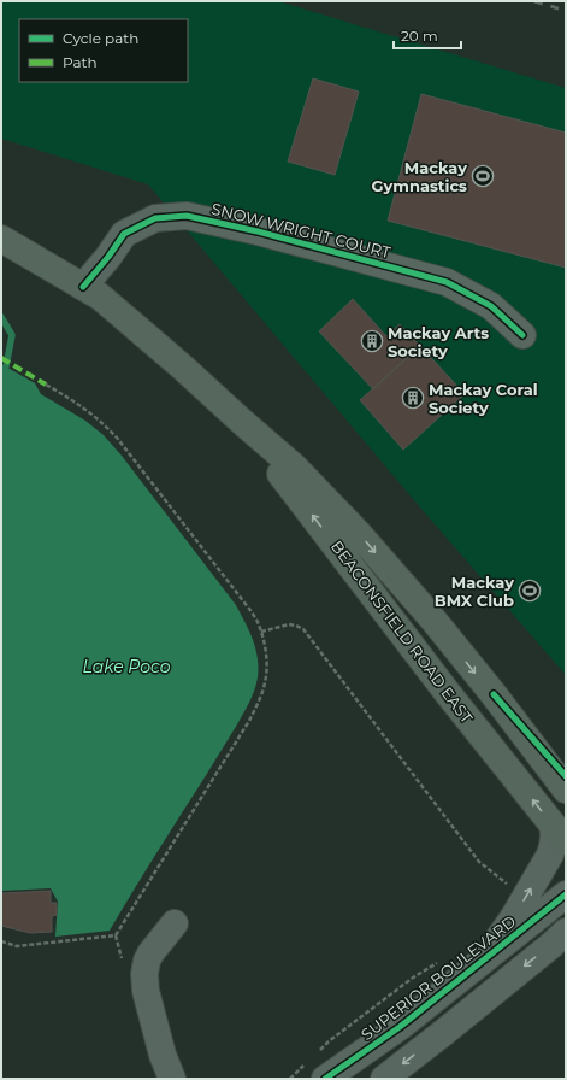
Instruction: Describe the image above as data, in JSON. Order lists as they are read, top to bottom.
{
  "streets": {
    "main road": ["BEACONSFIELD ROAD EAST"],
    "street": ["SNOW WRIGHT COURT", "SUPERIOR BOULEVARD"]
  },
  "crossings": [
    ["SNOW WRIGHT COURT", "BEACONSFIELD ROAD EAST"]
  ],
  "water": ["Lake Poco"],
  "places": {
    "sports": ["Mackay Gymnastics", "Mackay BMX Club"],
    "building": ["Mackay Arts Society", "Mackay Coral Society"]
  },
  "legend": ["Cycle path", "Path"],
  "scale_bar": "20 m"
}
